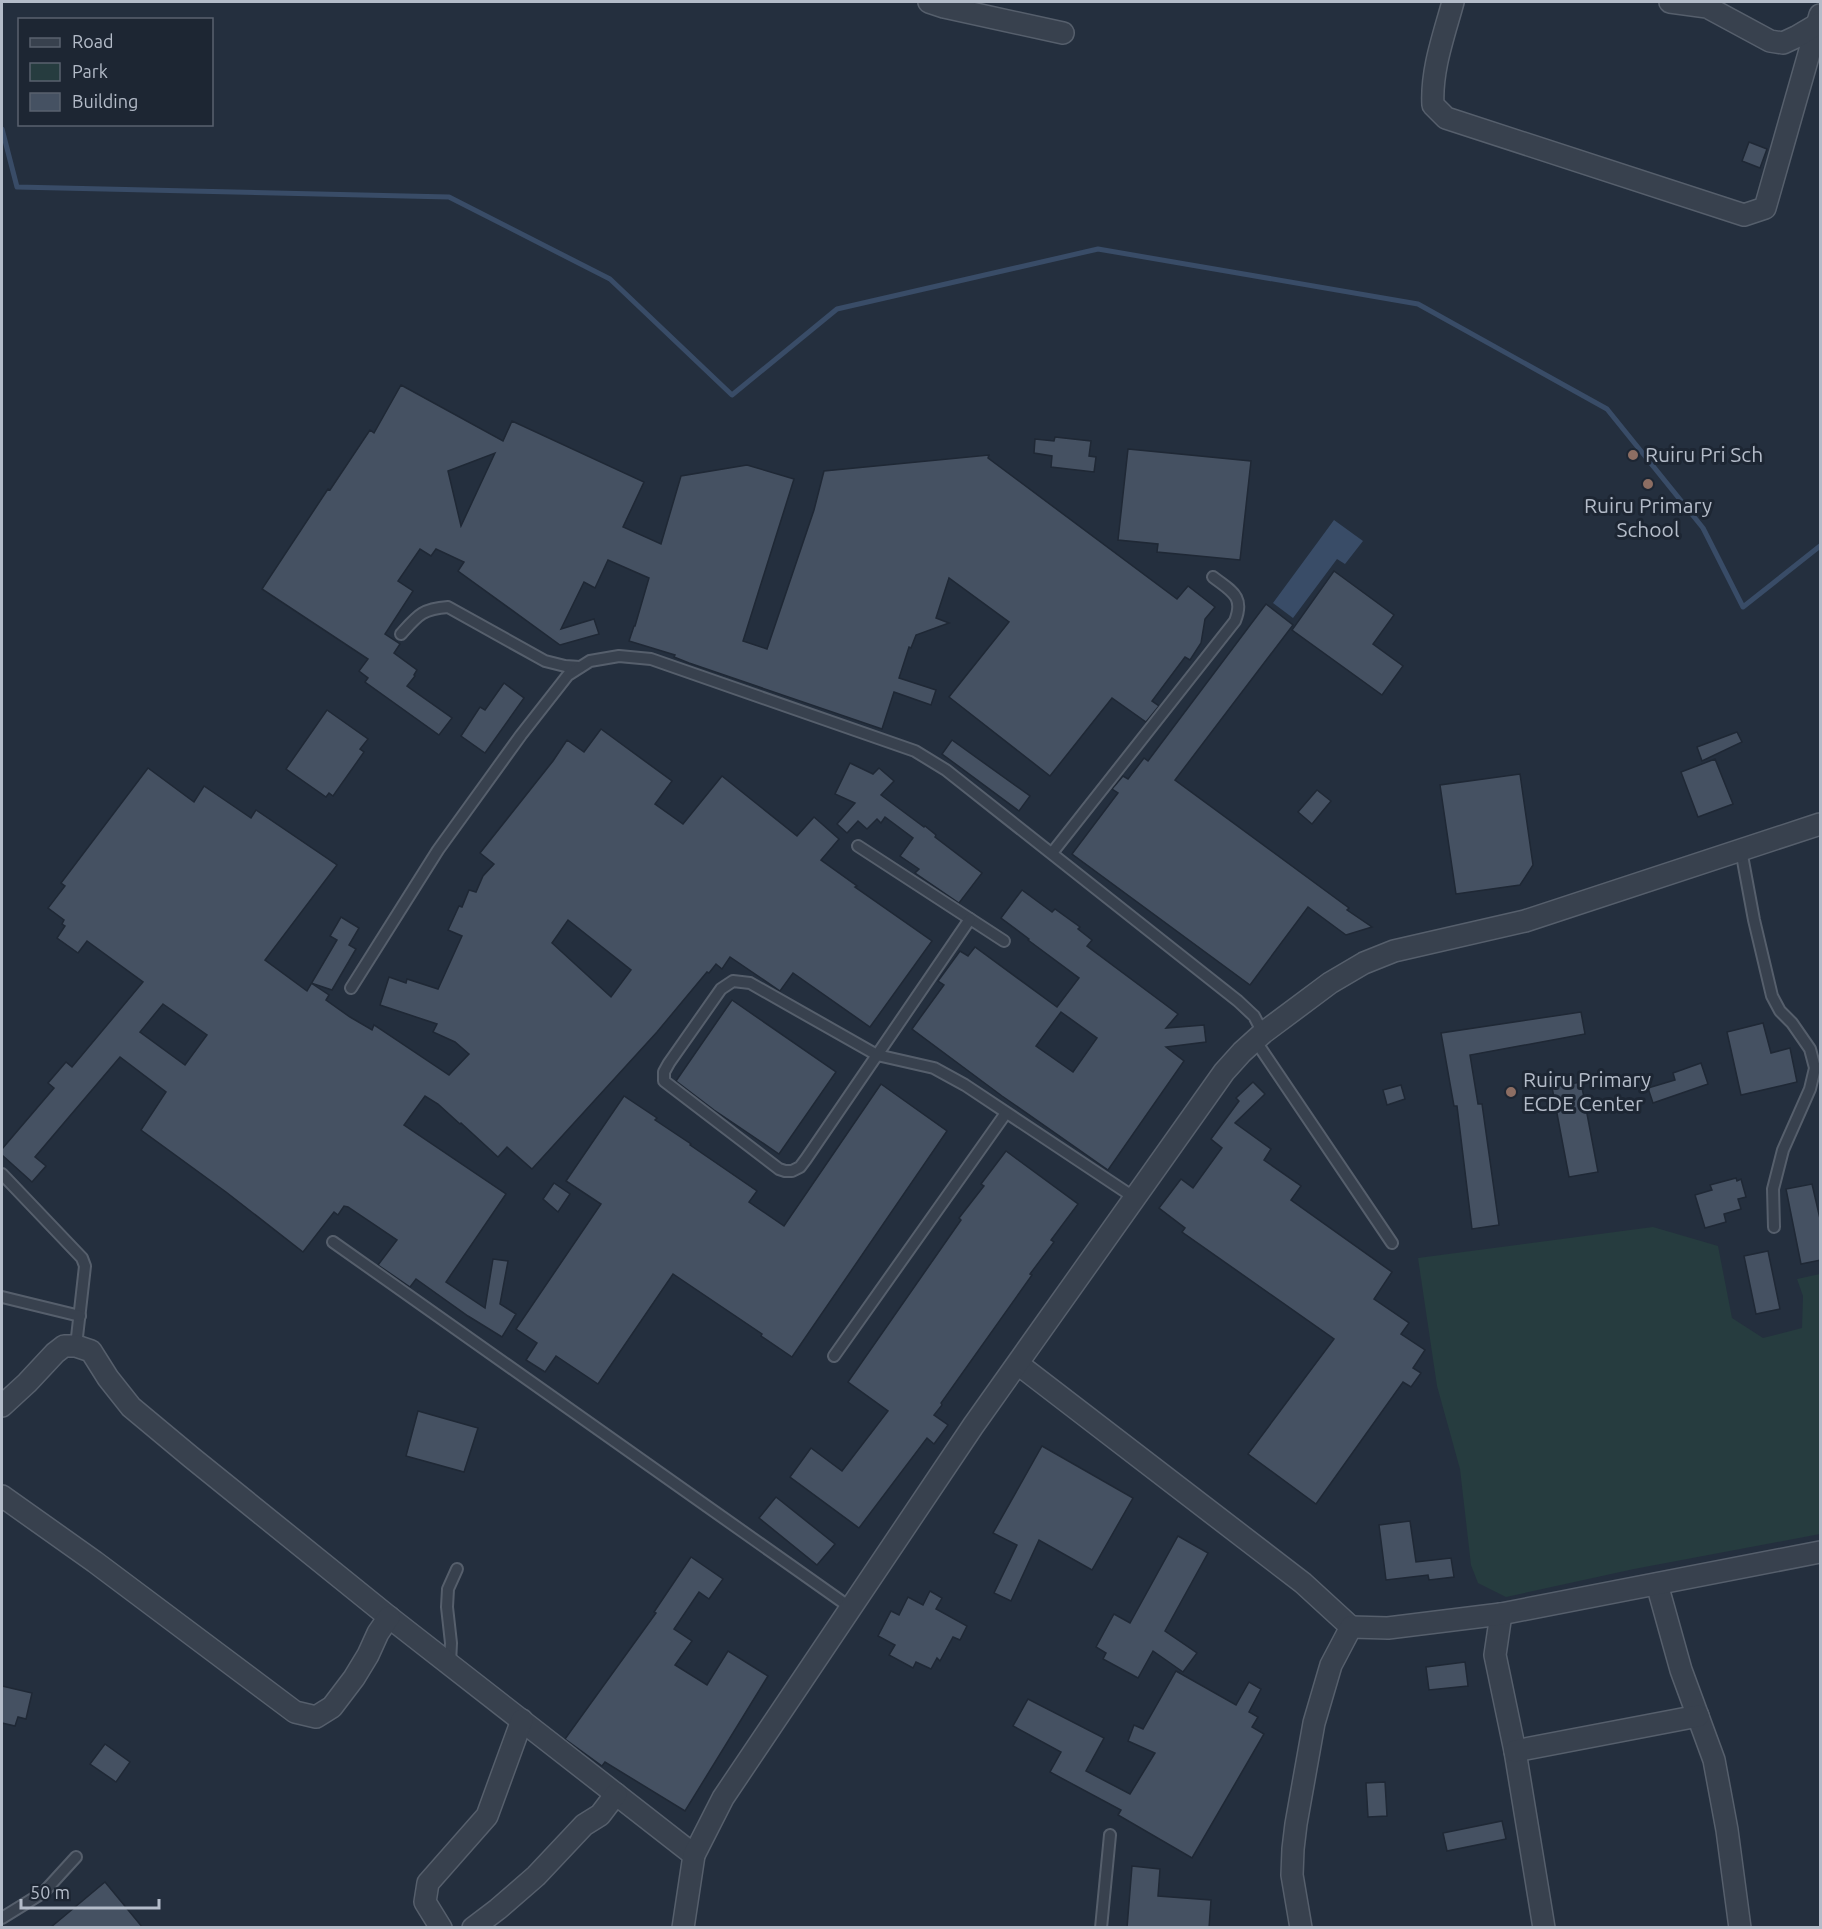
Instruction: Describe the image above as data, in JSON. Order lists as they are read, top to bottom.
{
  "places": ["Ruiru Pri Sch", "Ruiru Primary School", "Ruiru Primary ECDE Center"],
  "legend": ["Road", "Park", "Building"],
  "scale_bar": "50 m"
}
